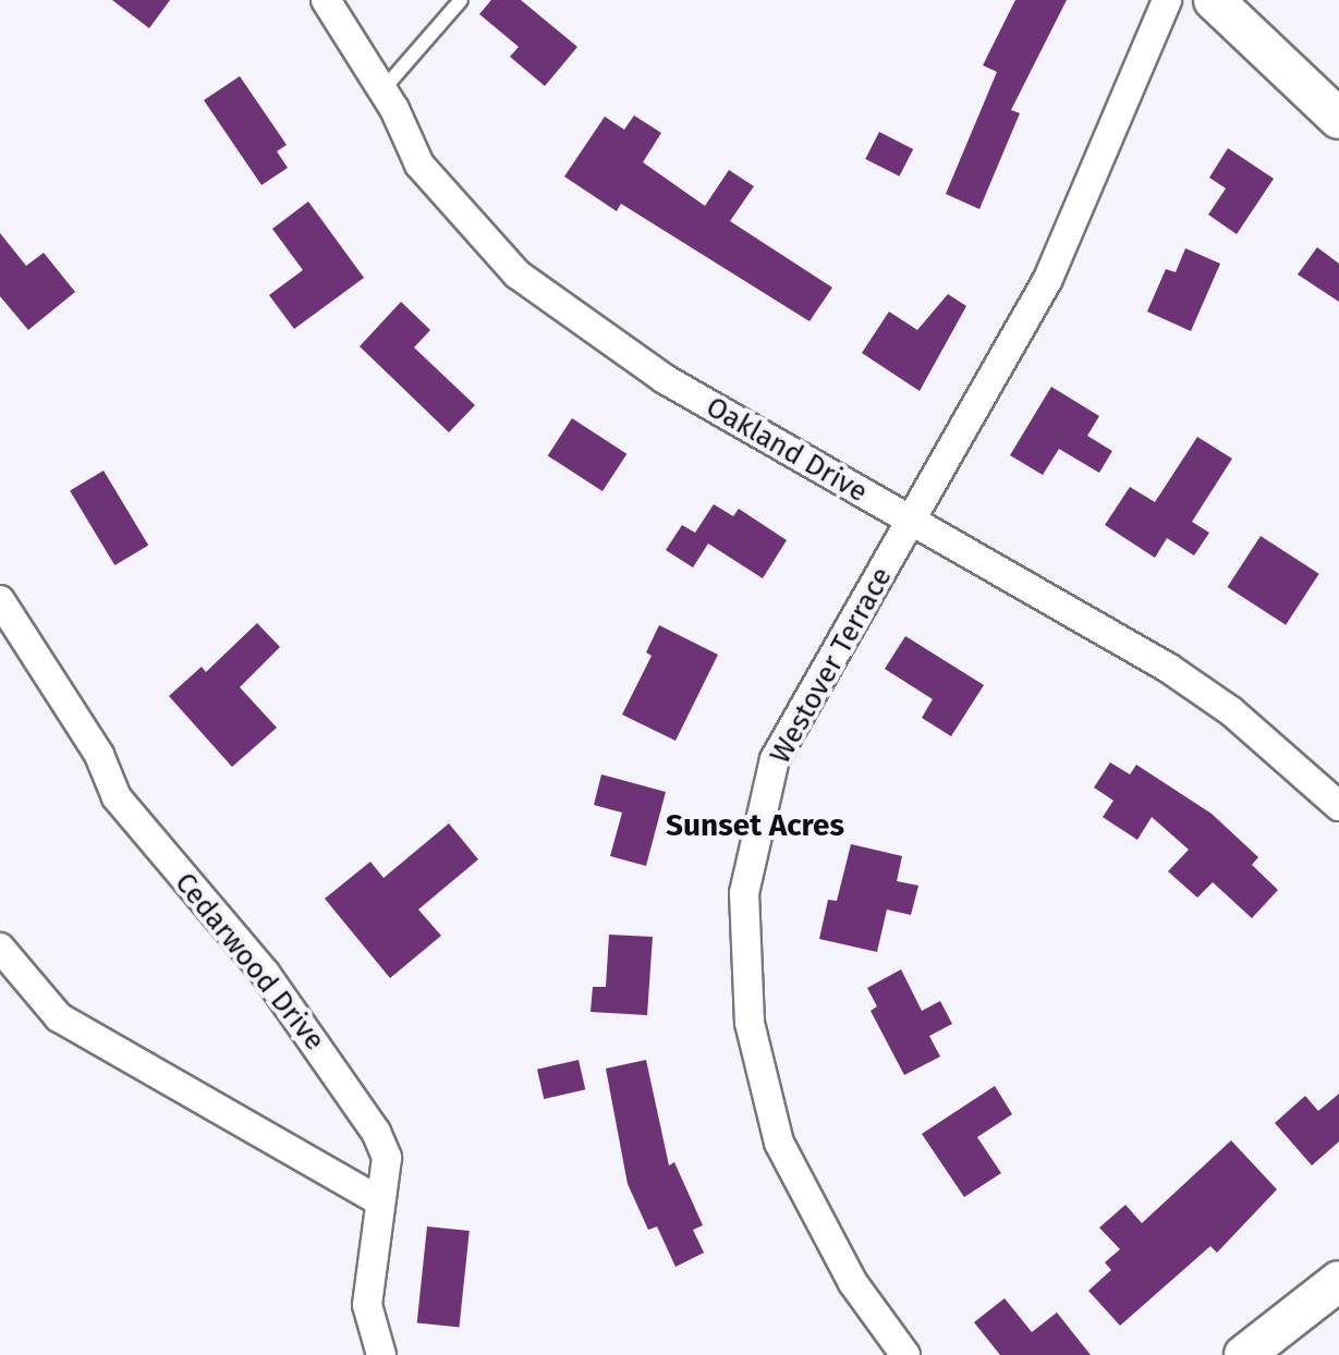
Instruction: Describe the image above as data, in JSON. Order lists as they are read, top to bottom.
{
  "streets": {
    "street": ["Oakland Drive", "Westover Terrace", "Cedarwood Drive"]
  },
  "crossings": [
    ["Oakland Drive", "Westover Terrace"]
  ],
  "districts": ["Sunset Acres"]
}
